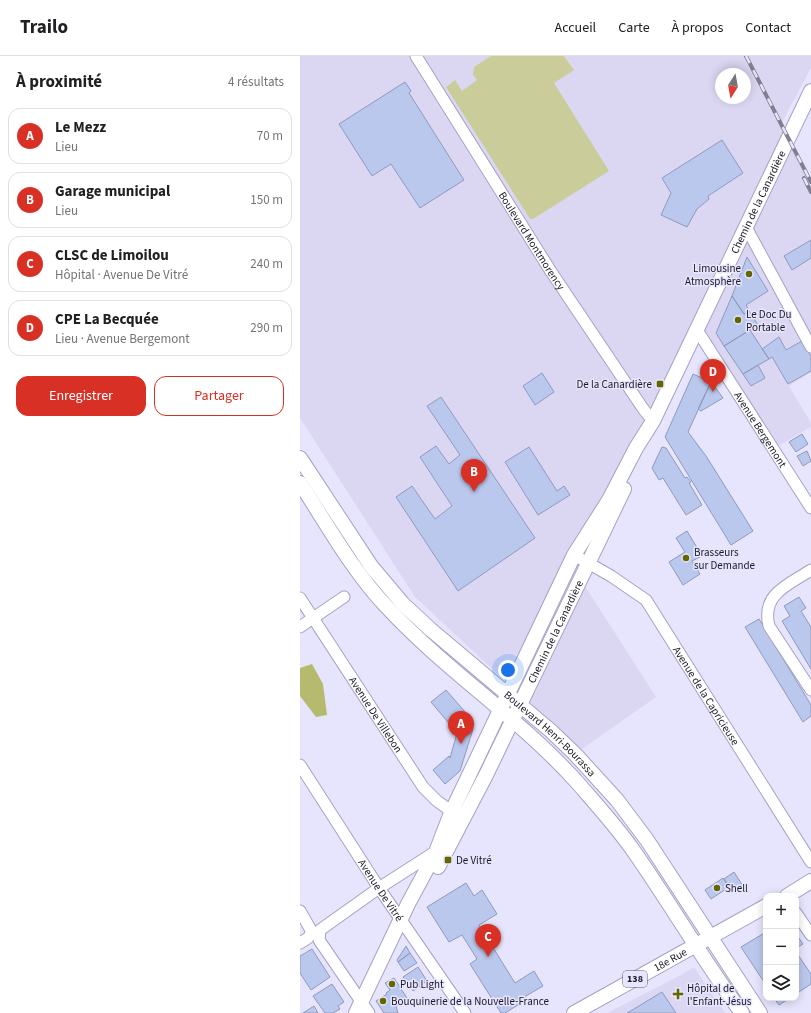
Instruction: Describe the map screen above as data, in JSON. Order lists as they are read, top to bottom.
{
  "streets": {
    "main road": [
      "Chemin de la Canardière",
      "Boulevard Henri-Bourassa",
      "18e Rue",
      "138"
    ],
    "street": [
      "Boulevard Montmorency",
      "Avenue Bergemont",
      "Avenue de la Capricieuse",
      "Avenue De Villebon",
      "Avenue De Vitré"
    ]
  },
  "crossings": [
    ["Chemin de la Canardière", "Boulevard Montmorency"],
    ["Chemin de la Canardière", "Avenue Bergemont"],
    ["Chemin de la Canardière", "Avenue de la Capricieuse"],
    ["Chemin de la Canardière", "Avenue De Villebon"],
    ["Chemin de la Canardière", "Boulevard Henri-Bourassa"],
    ["Chemin de la Canardière", "Avenue De Vitré"],
    ["Boulevard Henri-Bourassa", "18e Rue"]
  ],
  "places": {
    "other": [
      "Limousine Atmosphère",
      "Le Doc Du Portable",
      "Brasseurs sur Demande",
      "Shell",
      "Pub Light",
      "Bouquinerie de la Nouvelle-France"
    ],
    "transit": ["De la Canardière", "De Vitré"],
    "health": ["Hôpital de l'Enfant-Jésus"]
  },
  "north": "bottom",
  "page": {
    "header": "Trailo",
    "nav": [
      "Accueil",
      "Carte",
      "À propos",
      "Contact"
    ],
    "heading": ["À proximité", "4 résultats"],
    "list": [
      {
        "mark": "A",
        "name": "Le Mezz",
        "note": "Lieu",
        "value": "70 m"
      },
      {
        "mark": "B",
        "name": "Garage municipal",
        "note": "Lieu",
        "value": "150 m"
      },
      {
        "mark": "C",
        "name": "CLSC de Limoilou",
        "note": "Hôpital · Avenue De Vitré",
        "value": "240 m"
      },
      {
        "mark": "D",
        "name": "CPE La Becquée",
        "note": "Lieu · Avenue Bergemont",
        "value": "290 m"
      }
    ],
    "pins": [
      "D",
      "B",
      "A",
      "C"
    ],
    "buttons": ["Enregistrer", "Partager"],
    "map_buttons": ["+", "−"]
  }
}
